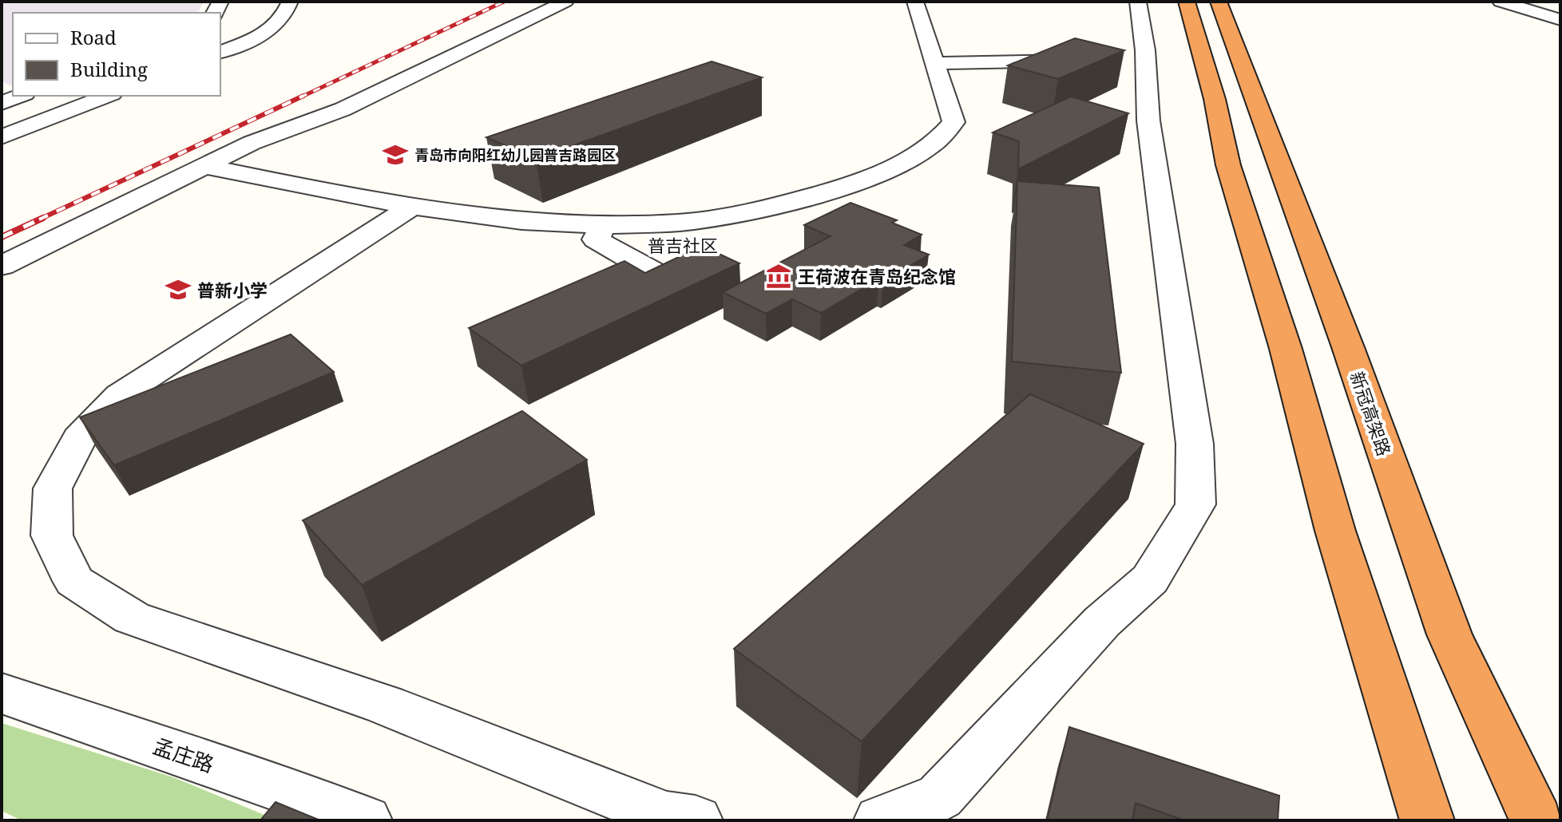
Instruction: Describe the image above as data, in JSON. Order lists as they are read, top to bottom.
{
  "streets": {
    "highway": ["新冠高架路"],
    "street": ["孟庄路"]
  },
  "districts": ["普吉社区"],
  "places": {
    "school or university": ["青岛市向阳红幼儿园普吉路园区", "普新小学"],
    "museum": ["王荷波在青岛纪念馆"]
  },
  "legend": ["Road", "Building"]
}
